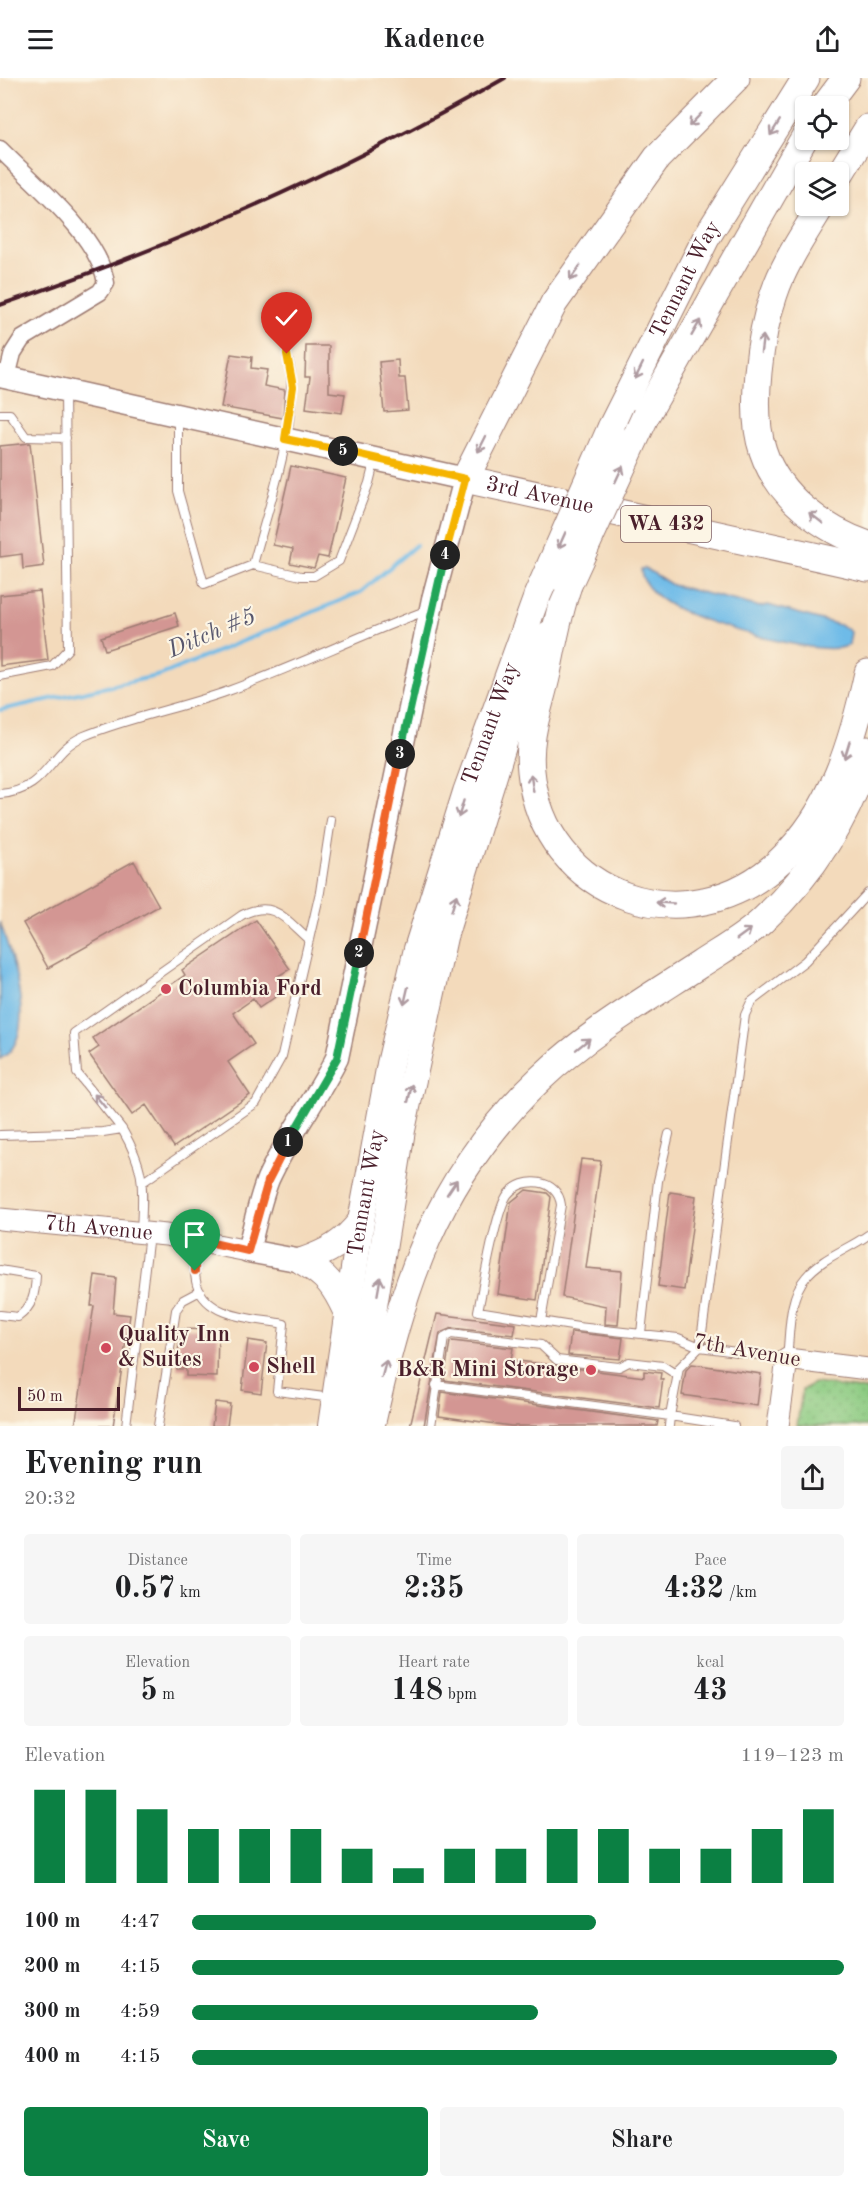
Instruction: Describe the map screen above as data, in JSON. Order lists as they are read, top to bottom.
{
  "streets": {
    "highway": ["Tennant Way", "3rd Avenue", "WA 432"],
    "main road": ["7th Avenue"]
  },
  "water": ["Ditch #5"],
  "places": [
    "Columbia Ford",
    "Quality Inn & Suites",
    "Shell",
    "B&R Mini Storage"
  ],
  "scale_bar": "50 m",
  "page": {
    "header": "Kadence",
    "pins": [
      "5",
      "4",
      "3",
      "2",
      "1"
    ],
    "scale": "50 m",
    "heading": ["Evening run", "20:32"],
    "stats": [
      ["Distance", "0.57 km"],
      ["Time", "2:35"],
      ["Pace", "4:32 /km"],
      ["Elevation", "5 m"],
      ["Heart rate", "148 bpm"],
      ["kcal", "43"]
    ],
    "chart": ["Elevation", "119–123 m"],
    "list": [
      {
        "name": "100 m",
        "note": "4:47"
      },
      {
        "name": "200 m",
        "note": "4:15"
      },
      {
        "name": "300 m",
        "note": "4:59"
      },
      {
        "name": "400 m",
        "note": "4:15"
      }
    ],
    "buttons": ["Save", "Share"]
  }
}
